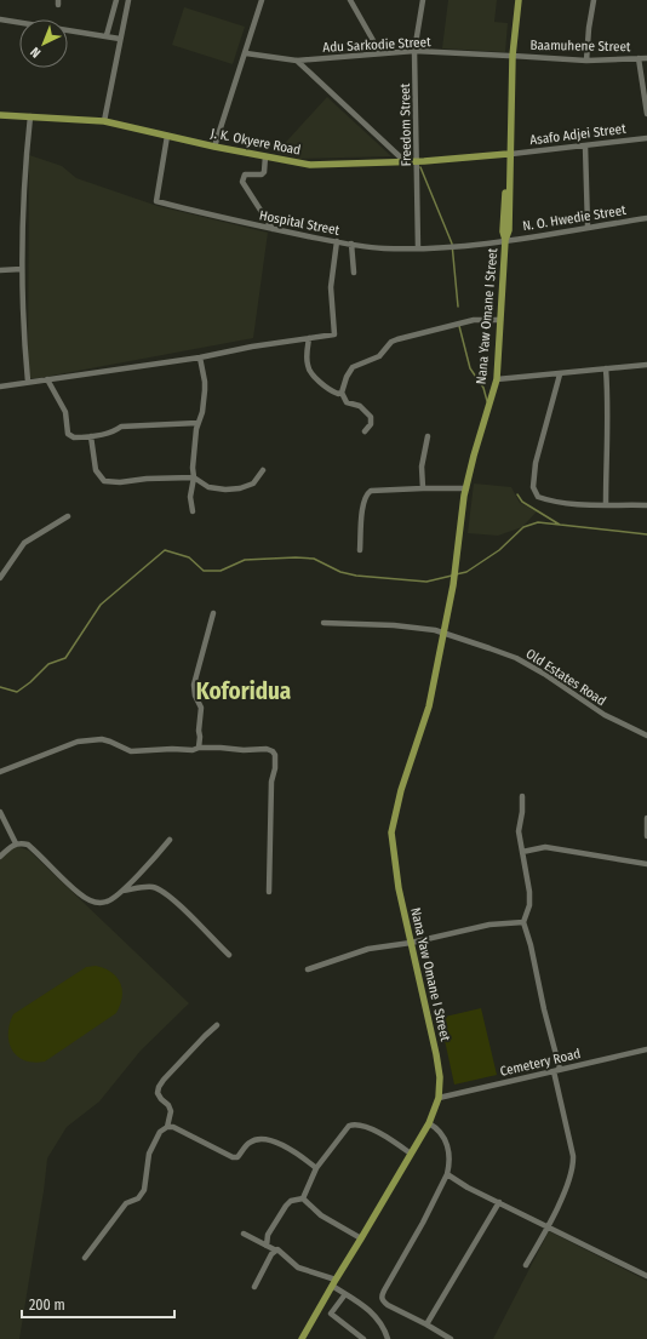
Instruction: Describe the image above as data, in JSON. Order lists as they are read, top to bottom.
{
  "streets": {
    "main road": ["J. K. Okyere Road", "Nana Yaw Omane I Street"],
    "street": [
      "Adu Sarkodie Street",
      "Baamuhene Street",
      "Freedom Street",
      "Asafo Adjei Street",
      "N. O. Hwedie Street",
      "Hospital Street",
      "Old Estates Road",
      "Cemetery Road"
    ]
  },
  "crossings": [
    ["Adu Sarkodie Street", "Baamuhene Street"],
    ["Adu Sarkodie Street", "Freedom Street"],
    ["Adu Sarkodie Street", "Nana Yaw Omane I Street"],
    ["Baamuhene Street", "Nana Yaw Omane I Street"],
    ["Freedom Street", "J. K. Okyere Road"],
    ["Freedom Street", "Hospital Street"],
    ["Asafo Adjei Street", "J. K. Okyere Road"],
    ["Asafo Adjei Street", "Nana Yaw Omane I Street"],
    ["J. K. Okyere Road", "Hospital Street"],
    ["J. K. Okyere Road", "Nana Yaw Omane I Street"],
    ["N. O. Hwedie Street", "Hospital Street"],
    ["N. O. Hwedie Street", "Nana Yaw Omane I Street"],
    ["Hospital Street", "Nana Yaw Omane I Street"],
    ["Nana Yaw Omane I Street", "Old Estates Road"],
    ["Nana Yaw Omane I Street", "Cemetery Road"]
  ],
  "districts": ["Koforidua"],
  "scale_bar": "200 m",
  "north": "bottom left"
}
